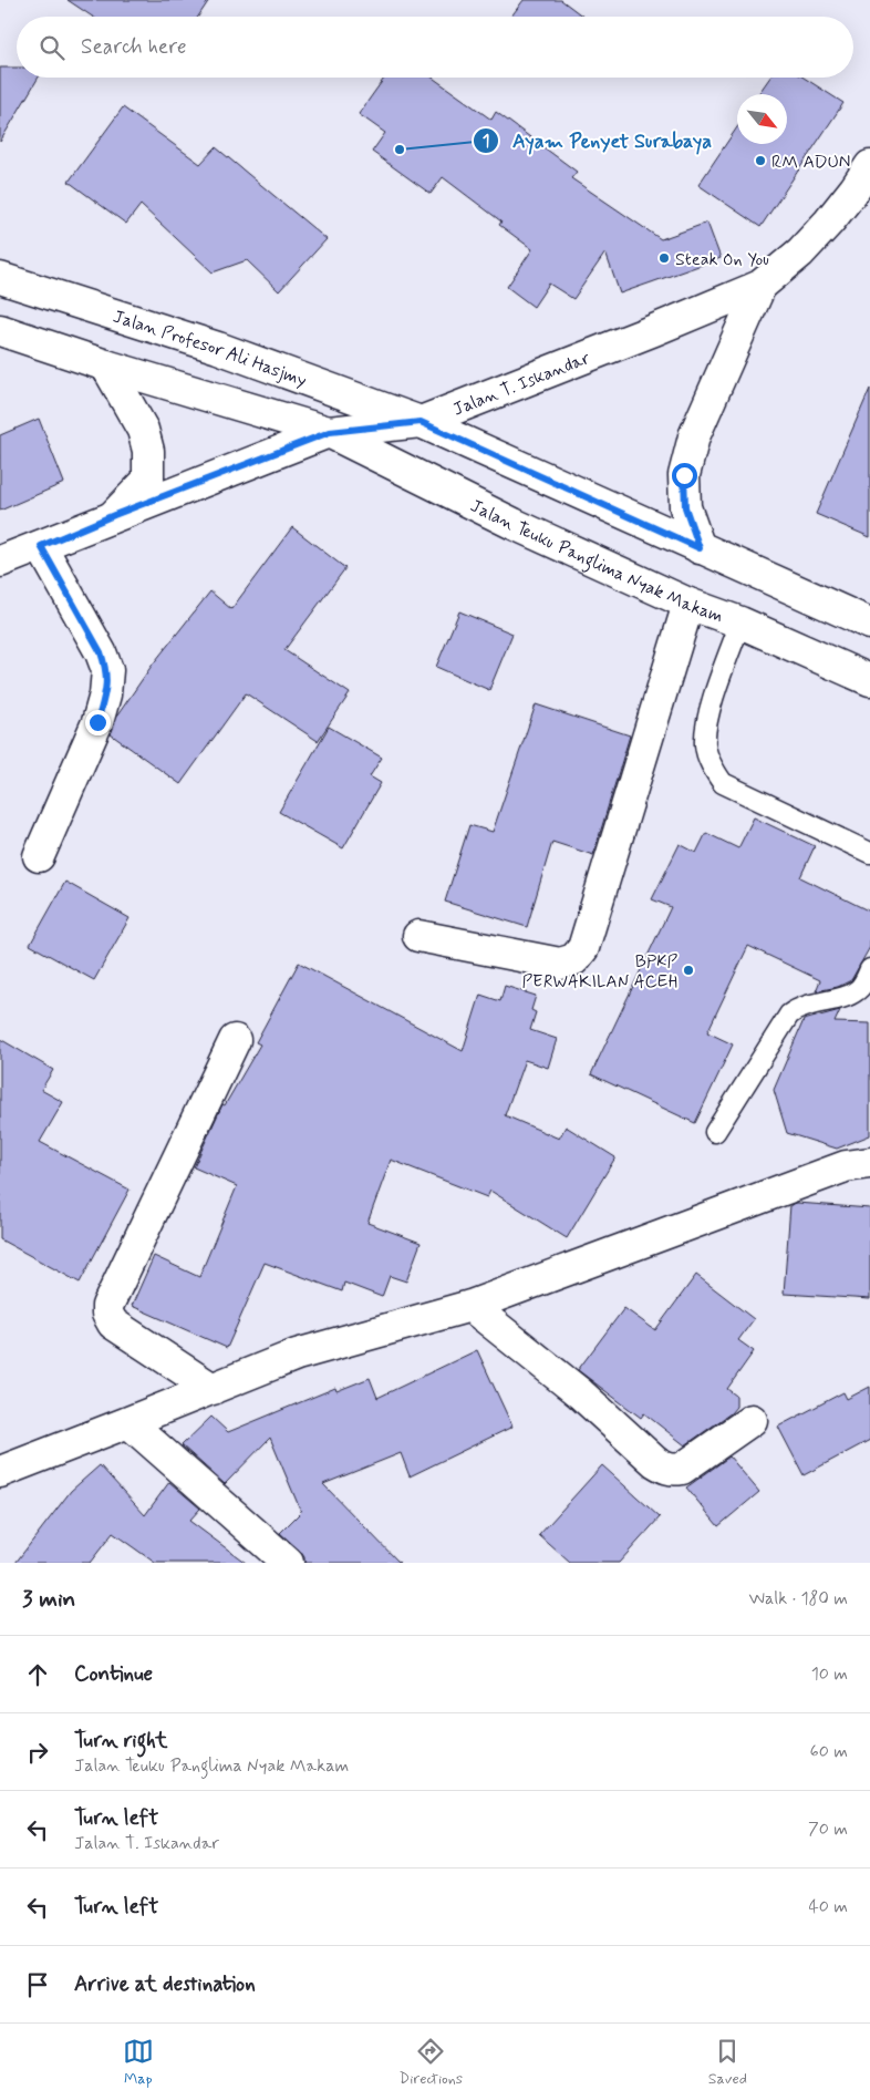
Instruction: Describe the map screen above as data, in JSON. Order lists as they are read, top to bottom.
{
  "streets": {
    "street": ["Jalan Profesor Ali Hasjmy", "Jalan T. Iskandar", "Jalan Teuku Panglima Nyak Makam"]
  },
  "crossings": [
    ["Jalan Profesor Ali Hasjmy", "Jalan T. Iskandar"],
    ["Jalan T. Iskandar", "Jalan Teuku Panglima Nyak Makam"]
  ],
  "places": [
    "Ayam Penyet Surabaya",
    "RM ADUN",
    "Steak On You",
    "BPKP PERWAKILAN ACEH"
  ],
  "north": "bottom right",
  "page": {
    "search": "Search here",
    "heading": ["3 min", "Walk · 180 m"],
    "list": [
      ["Continue", "10 m"],
      ["Turn right", "Jalan Teuku Panglima Nyak Makam", "60 m"],
      ["Turn left", "Jalan T. Iskandar", "70 m"],
      ["Turn left", "40 m"],
      "Arrive at destination"
    ],
    "nav": ["Map", "Directions", "Saved"]
  }
}
